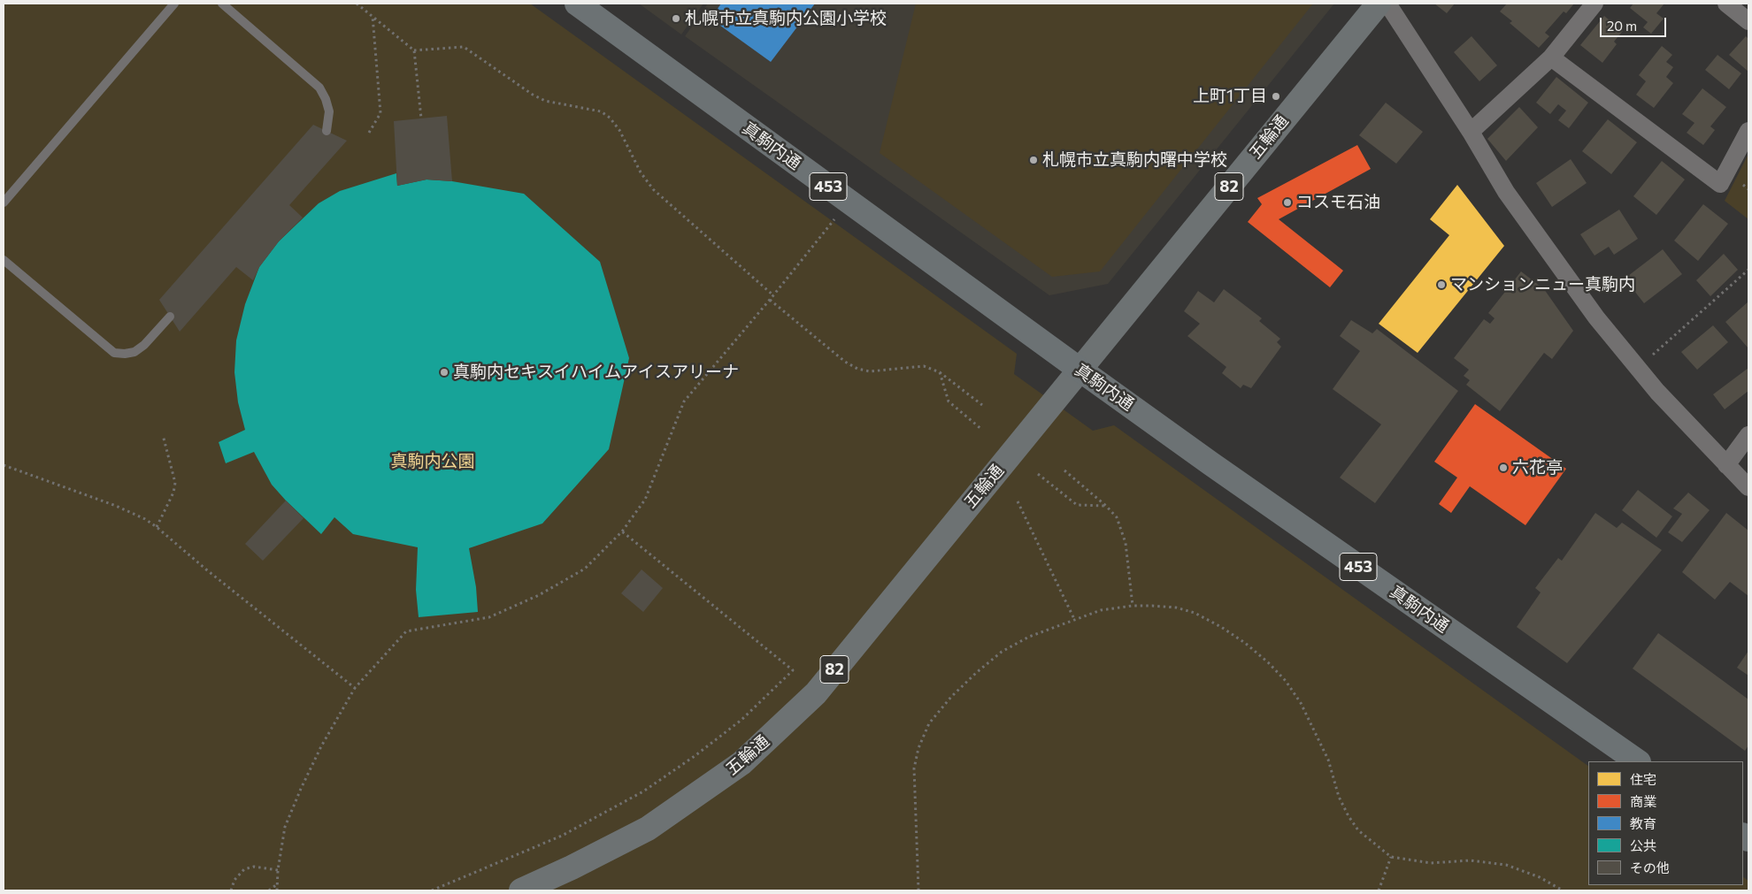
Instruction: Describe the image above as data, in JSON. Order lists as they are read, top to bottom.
{
  "streets": {
    "highway": ["真駒内通", "453"],
    "main road": ["五輪通", "82"]
  },
  "crossings": [
    ["五輪通", "真駒内通"]
  ],
  "parks": ["真駒内公園"],
  "places": [
    "札幌市立真駒内公園小学校",
    "上町1丁目",
    "札幌市立真駒内曙中学校",
    "コスモ石油",
    "マンションニュー真駒内",
    "真駒内セキスイハイムアイスアリーナ",
    "六花亭"
  ],
  "legend": [
    "住宅",
    "商業",
    "教育",
    "公共",
    "その他"
  ],
  "scale_bar": "20 m"
}
